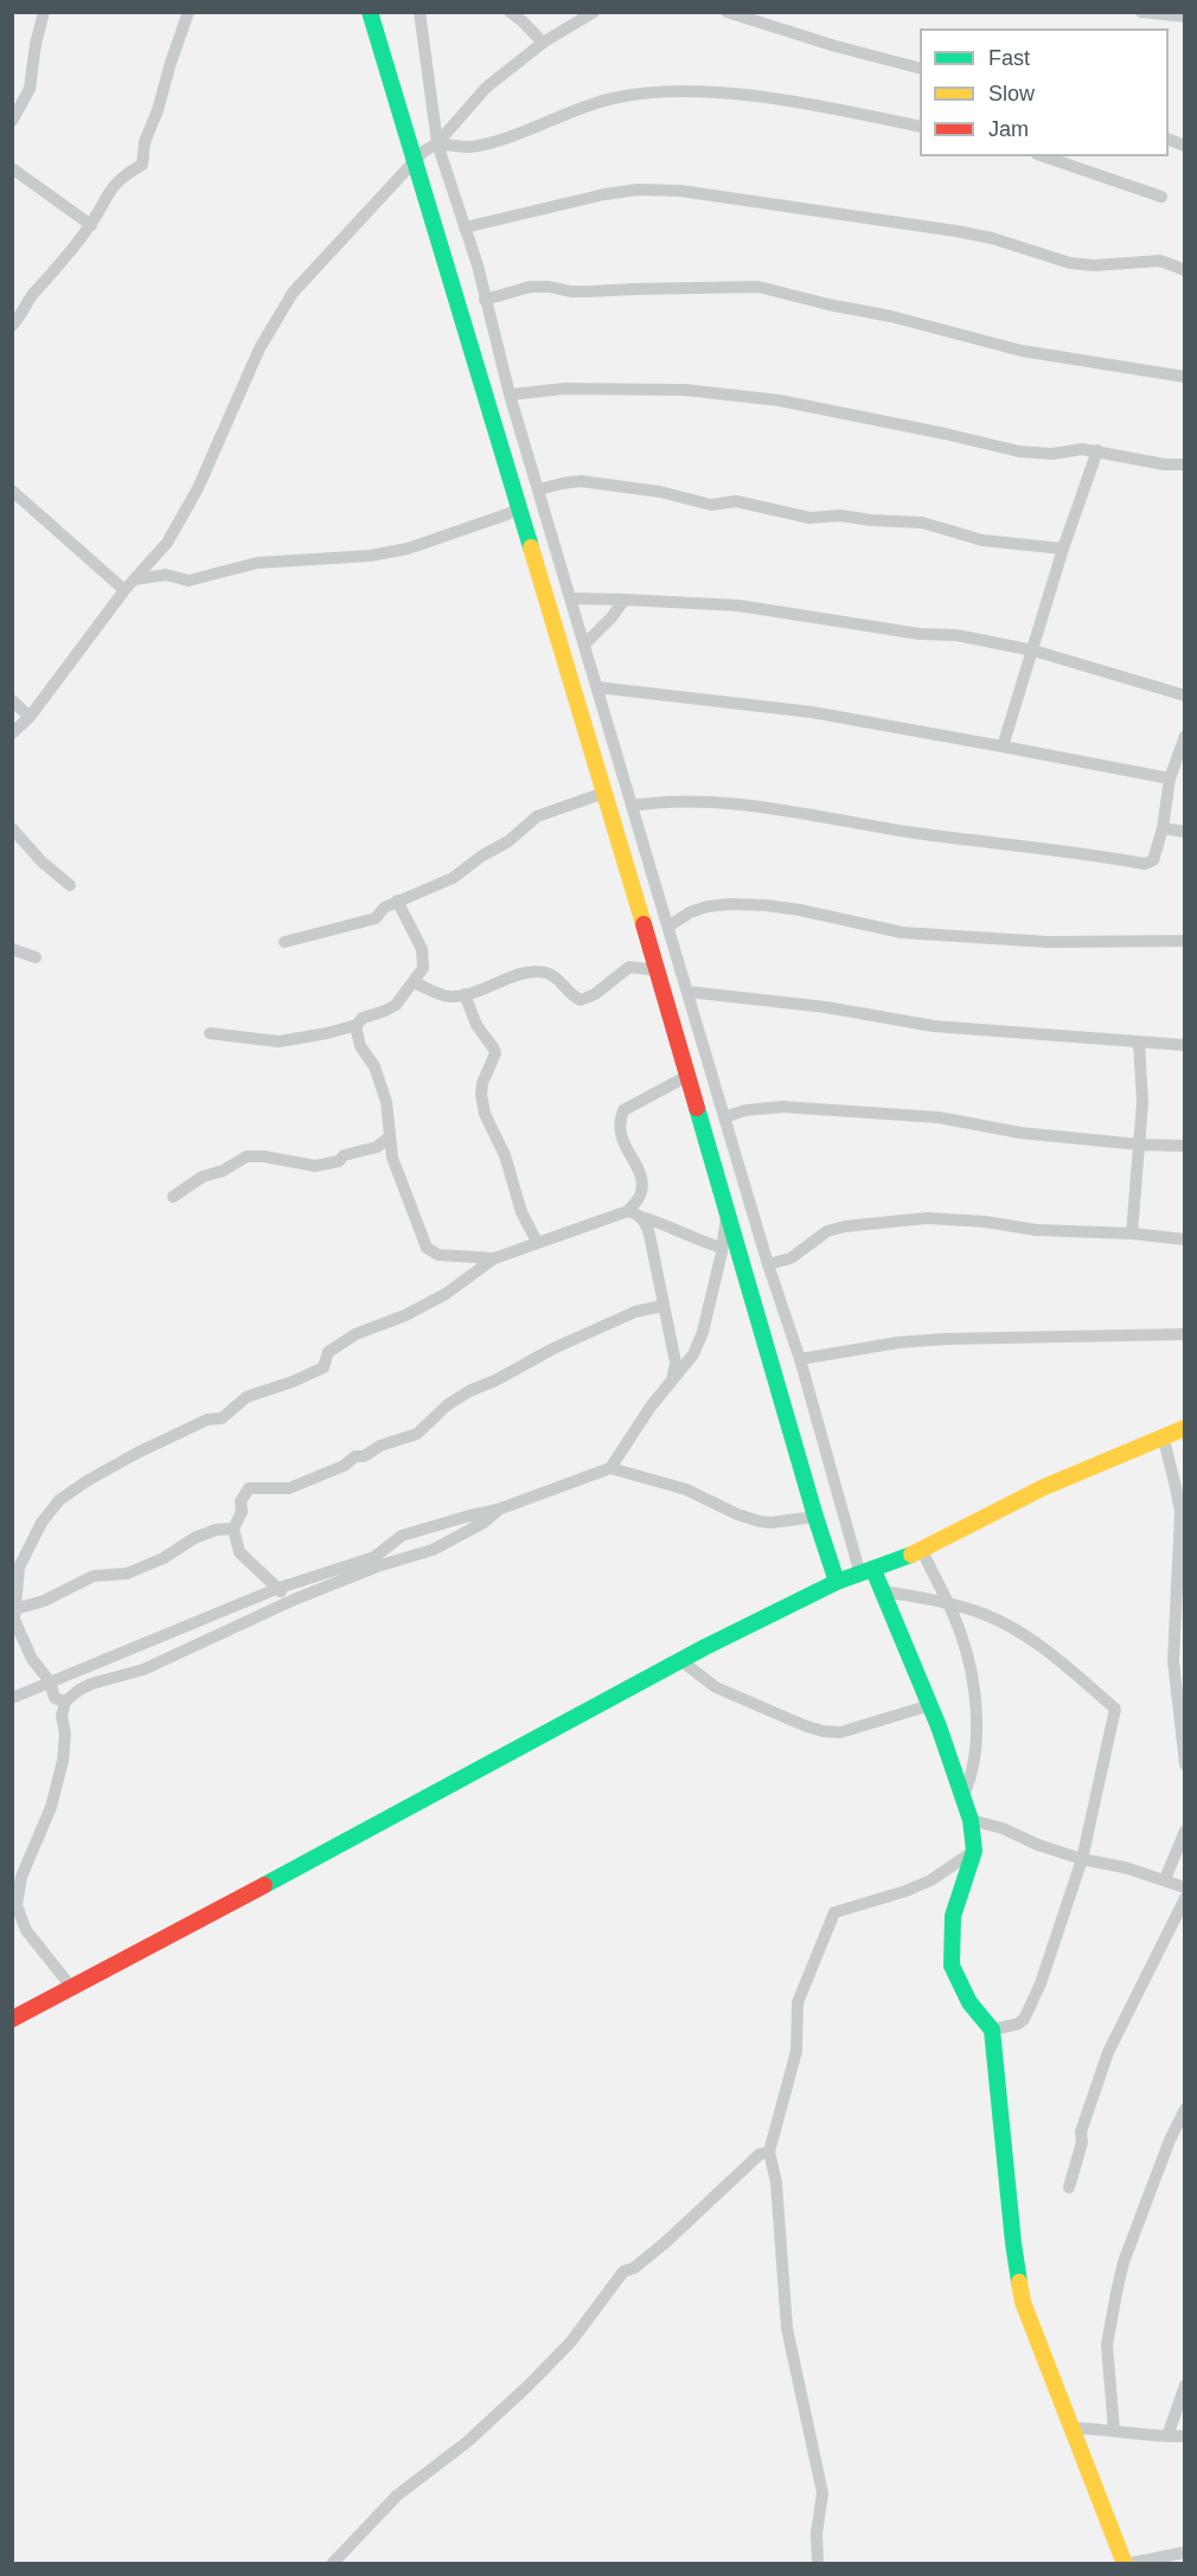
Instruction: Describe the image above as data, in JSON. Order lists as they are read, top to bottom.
{
  "legend": ["Fast", "Slow", "Jam"]
}
